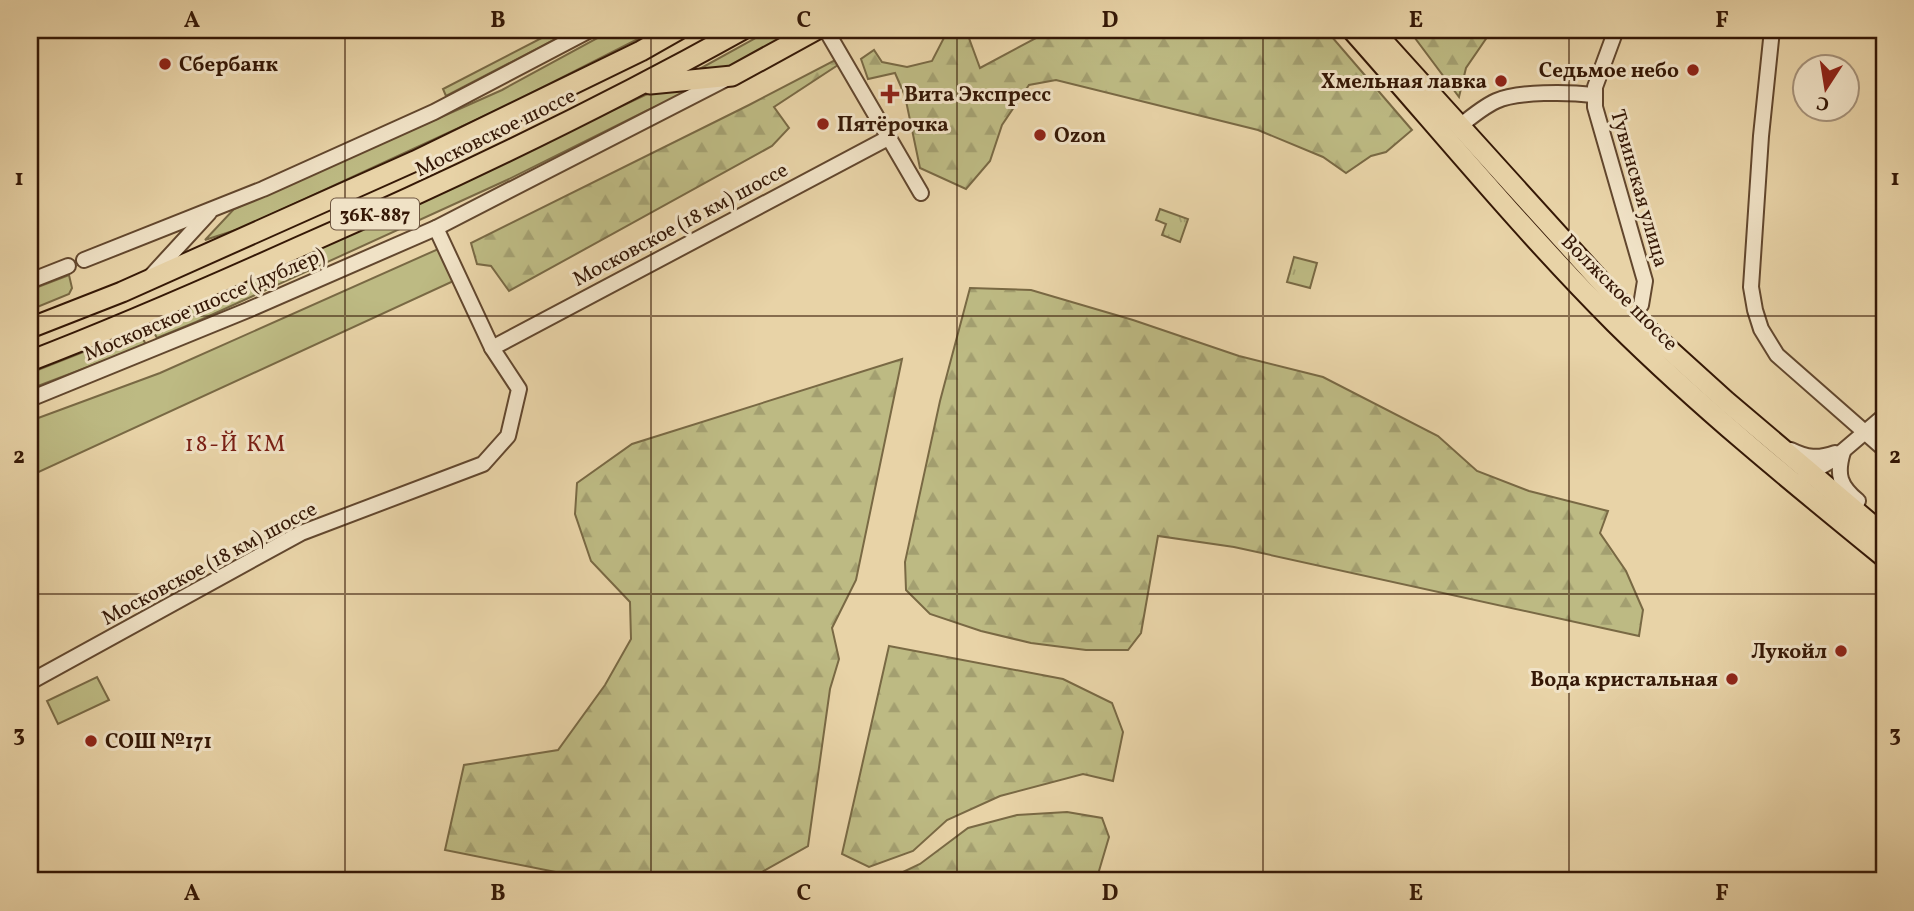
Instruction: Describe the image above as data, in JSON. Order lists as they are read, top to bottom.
{
  "streets": {
    "main road": ["Московское шоссе", "36К-887", "Волжское шоссе"],
    "street": ["Тувинская улица", "Московское (18 км) шоссе", "Московское шоссе (дублер)"]
  },
  "crossings": [
    ["Тувинская улица", "Волжское шоссе"],
    ["Московское (18 км) шоссе", "Московское шоссе (дублер)"]
  ],
  "districts": ["18-Й КМ"],
  "places": {
    "other": [
      "Сбербанк",
      "Седьмое небо",
      "Хмельная лавка",
      "Пятёрочка",
      "Ozon",
      "Лукойл",
      "Вода кристальная",
      "СОШ №171"
    ],
    "health": ["Вита Экспресс"]
  },
  "north": "bottom",
  "grid": {
    "columns": [
      "A",
      "B",
      "C",
      "D",
      "E",
      "F"
    ],
    "rows": ["1", "2", "3"]
  }
}
